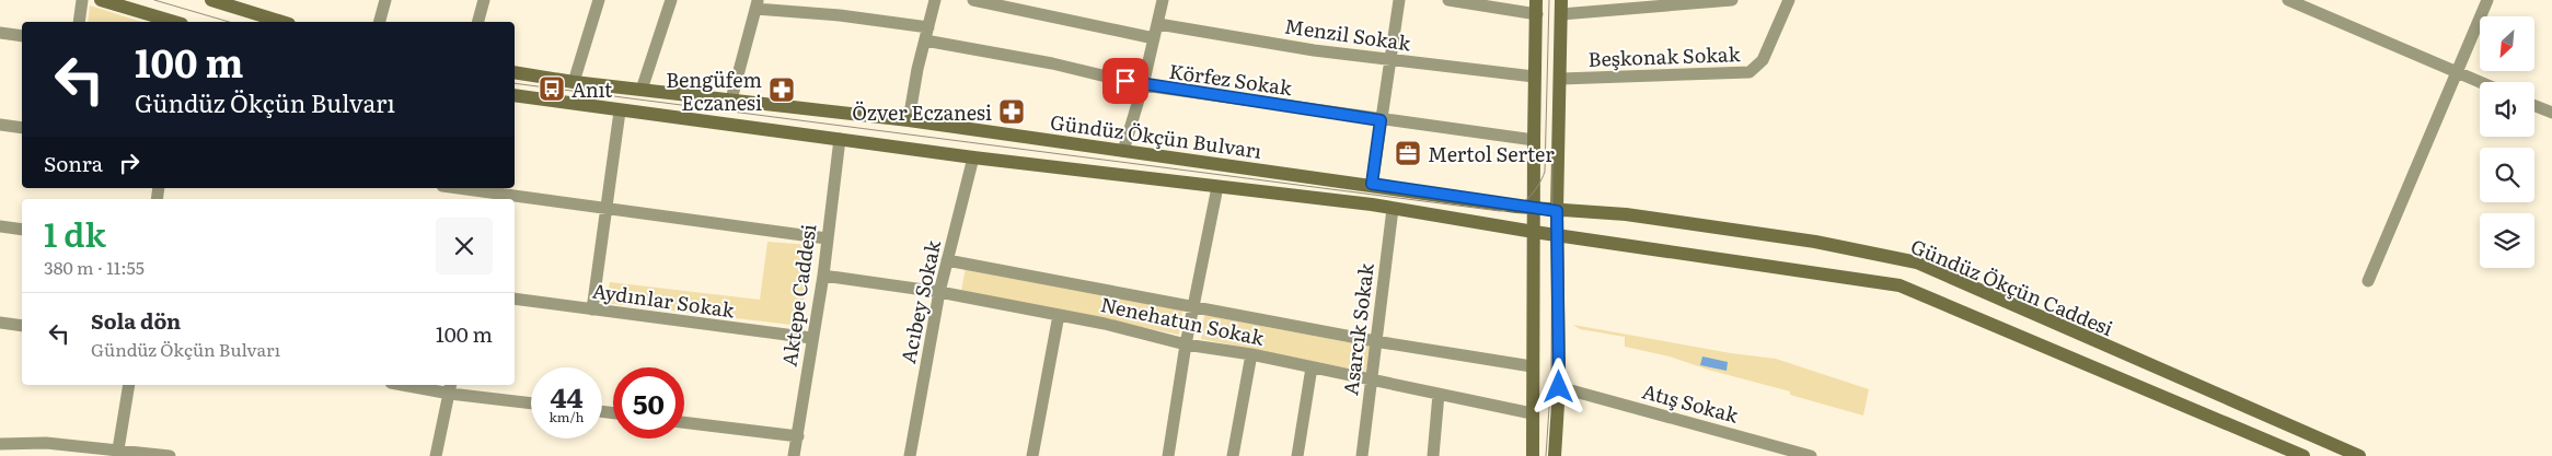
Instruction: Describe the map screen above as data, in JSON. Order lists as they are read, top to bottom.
{
  "streets": {
    "street": [
      "Menzil Sokak",
      "Beşkonak Sokak",
      "Körfez Sokak",
      "Gündüz Ökçün Bulvarı",
      "Gündüz Ökçün Caddesi",
      "Aktepe Caddesi",
      "Aydınlar Sokak",
      "Acıbey Sokak",
      "Nenehatun Sokak",
      "Asarcık Sokak",
      "Atış Sokak"
    ]
  },
  "crossings": [
    ["Gündüz Ökçün Bulvarı", "Gündüz Ökçün Caddesi"],
    ["Aktepe Caddesi", "Aydınlar Sokak"],
    ["Aktepe Caddesi", "Nenehatun Sokak"],
    ["Acıbey Sokak", "Nenehatun Sokak"],
    ["Nenehatun Sokak", "Asarcık Sokak"]
  ],
  "places": {
    "bus stop": ["Anıt"],
    "pharmacy": ["Bengüfem Eczanesi", "Özver Eczanesi"],
    "office": ["Mertol Serter"]
  },
  "north": "bottom left",
  "page": {
    "turn": ["100 m", "Gündüz Ökçün Bulvarı"],
    "then": "Sonra",
    "heading": ["1 dk", "380 m · 11:55"],
    "list": [
      {
        "name": "Sola dön",
        "note": "Gündüz Ökçün Bulvarı",
        "value": "100 m"
      }
    ],
    "speed": "44 km/h",
    "limit": "50"
  }
}
